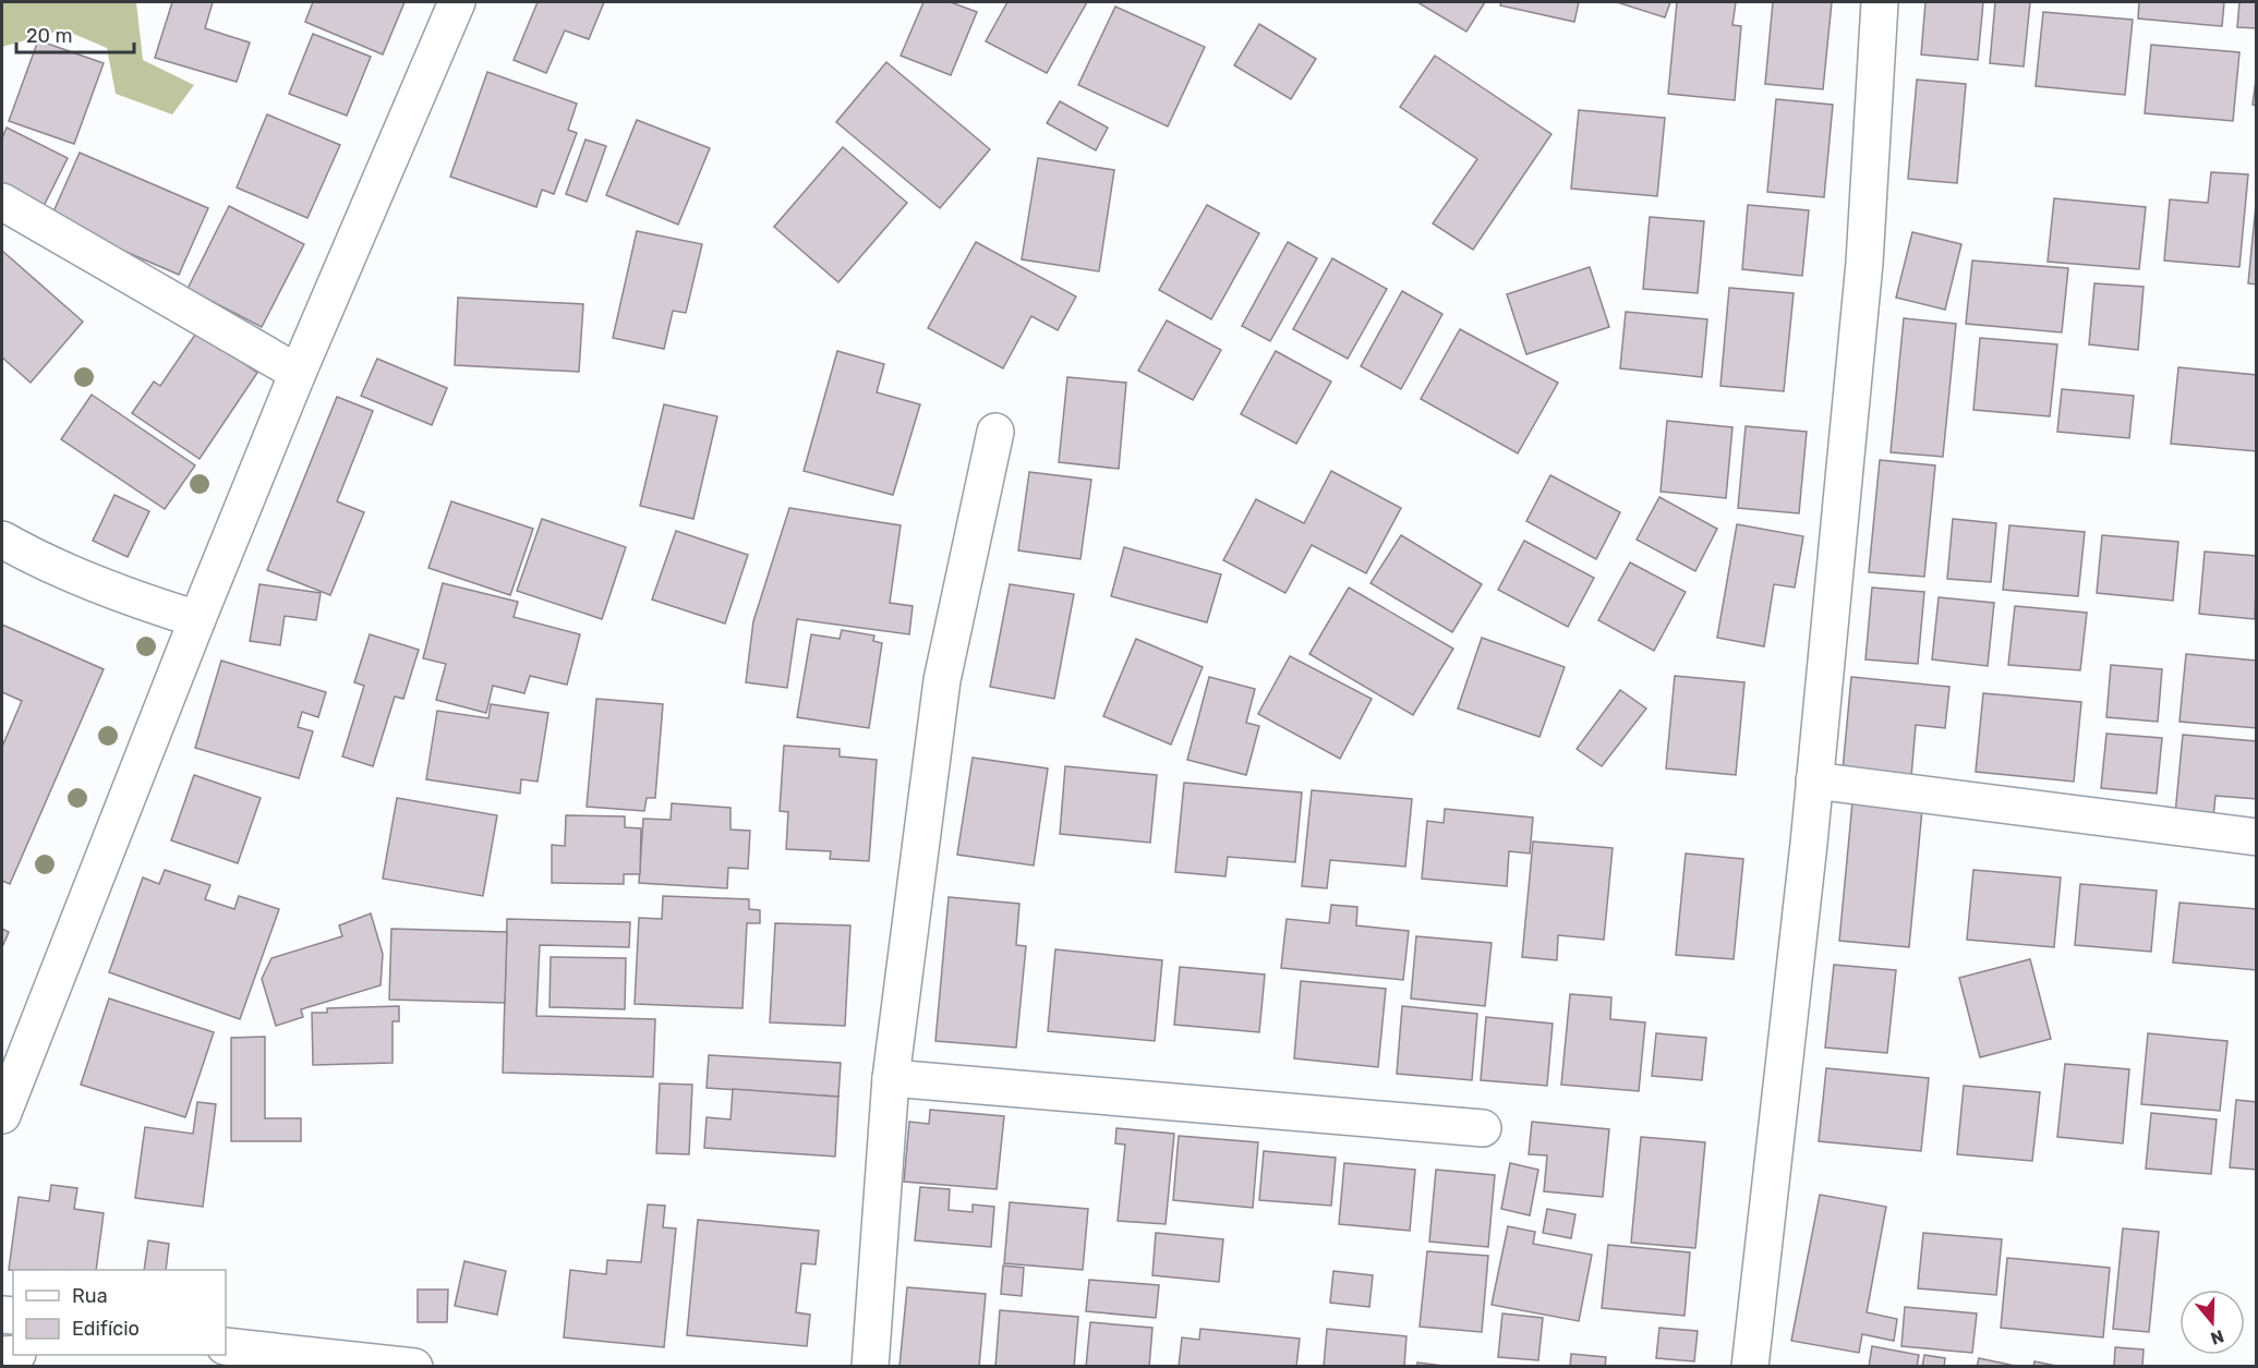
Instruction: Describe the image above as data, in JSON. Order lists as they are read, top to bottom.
{
  "legend": ["Rua", "Edifício"],
  "scale_bar": "20 m",
  "north": "bottom"
}
